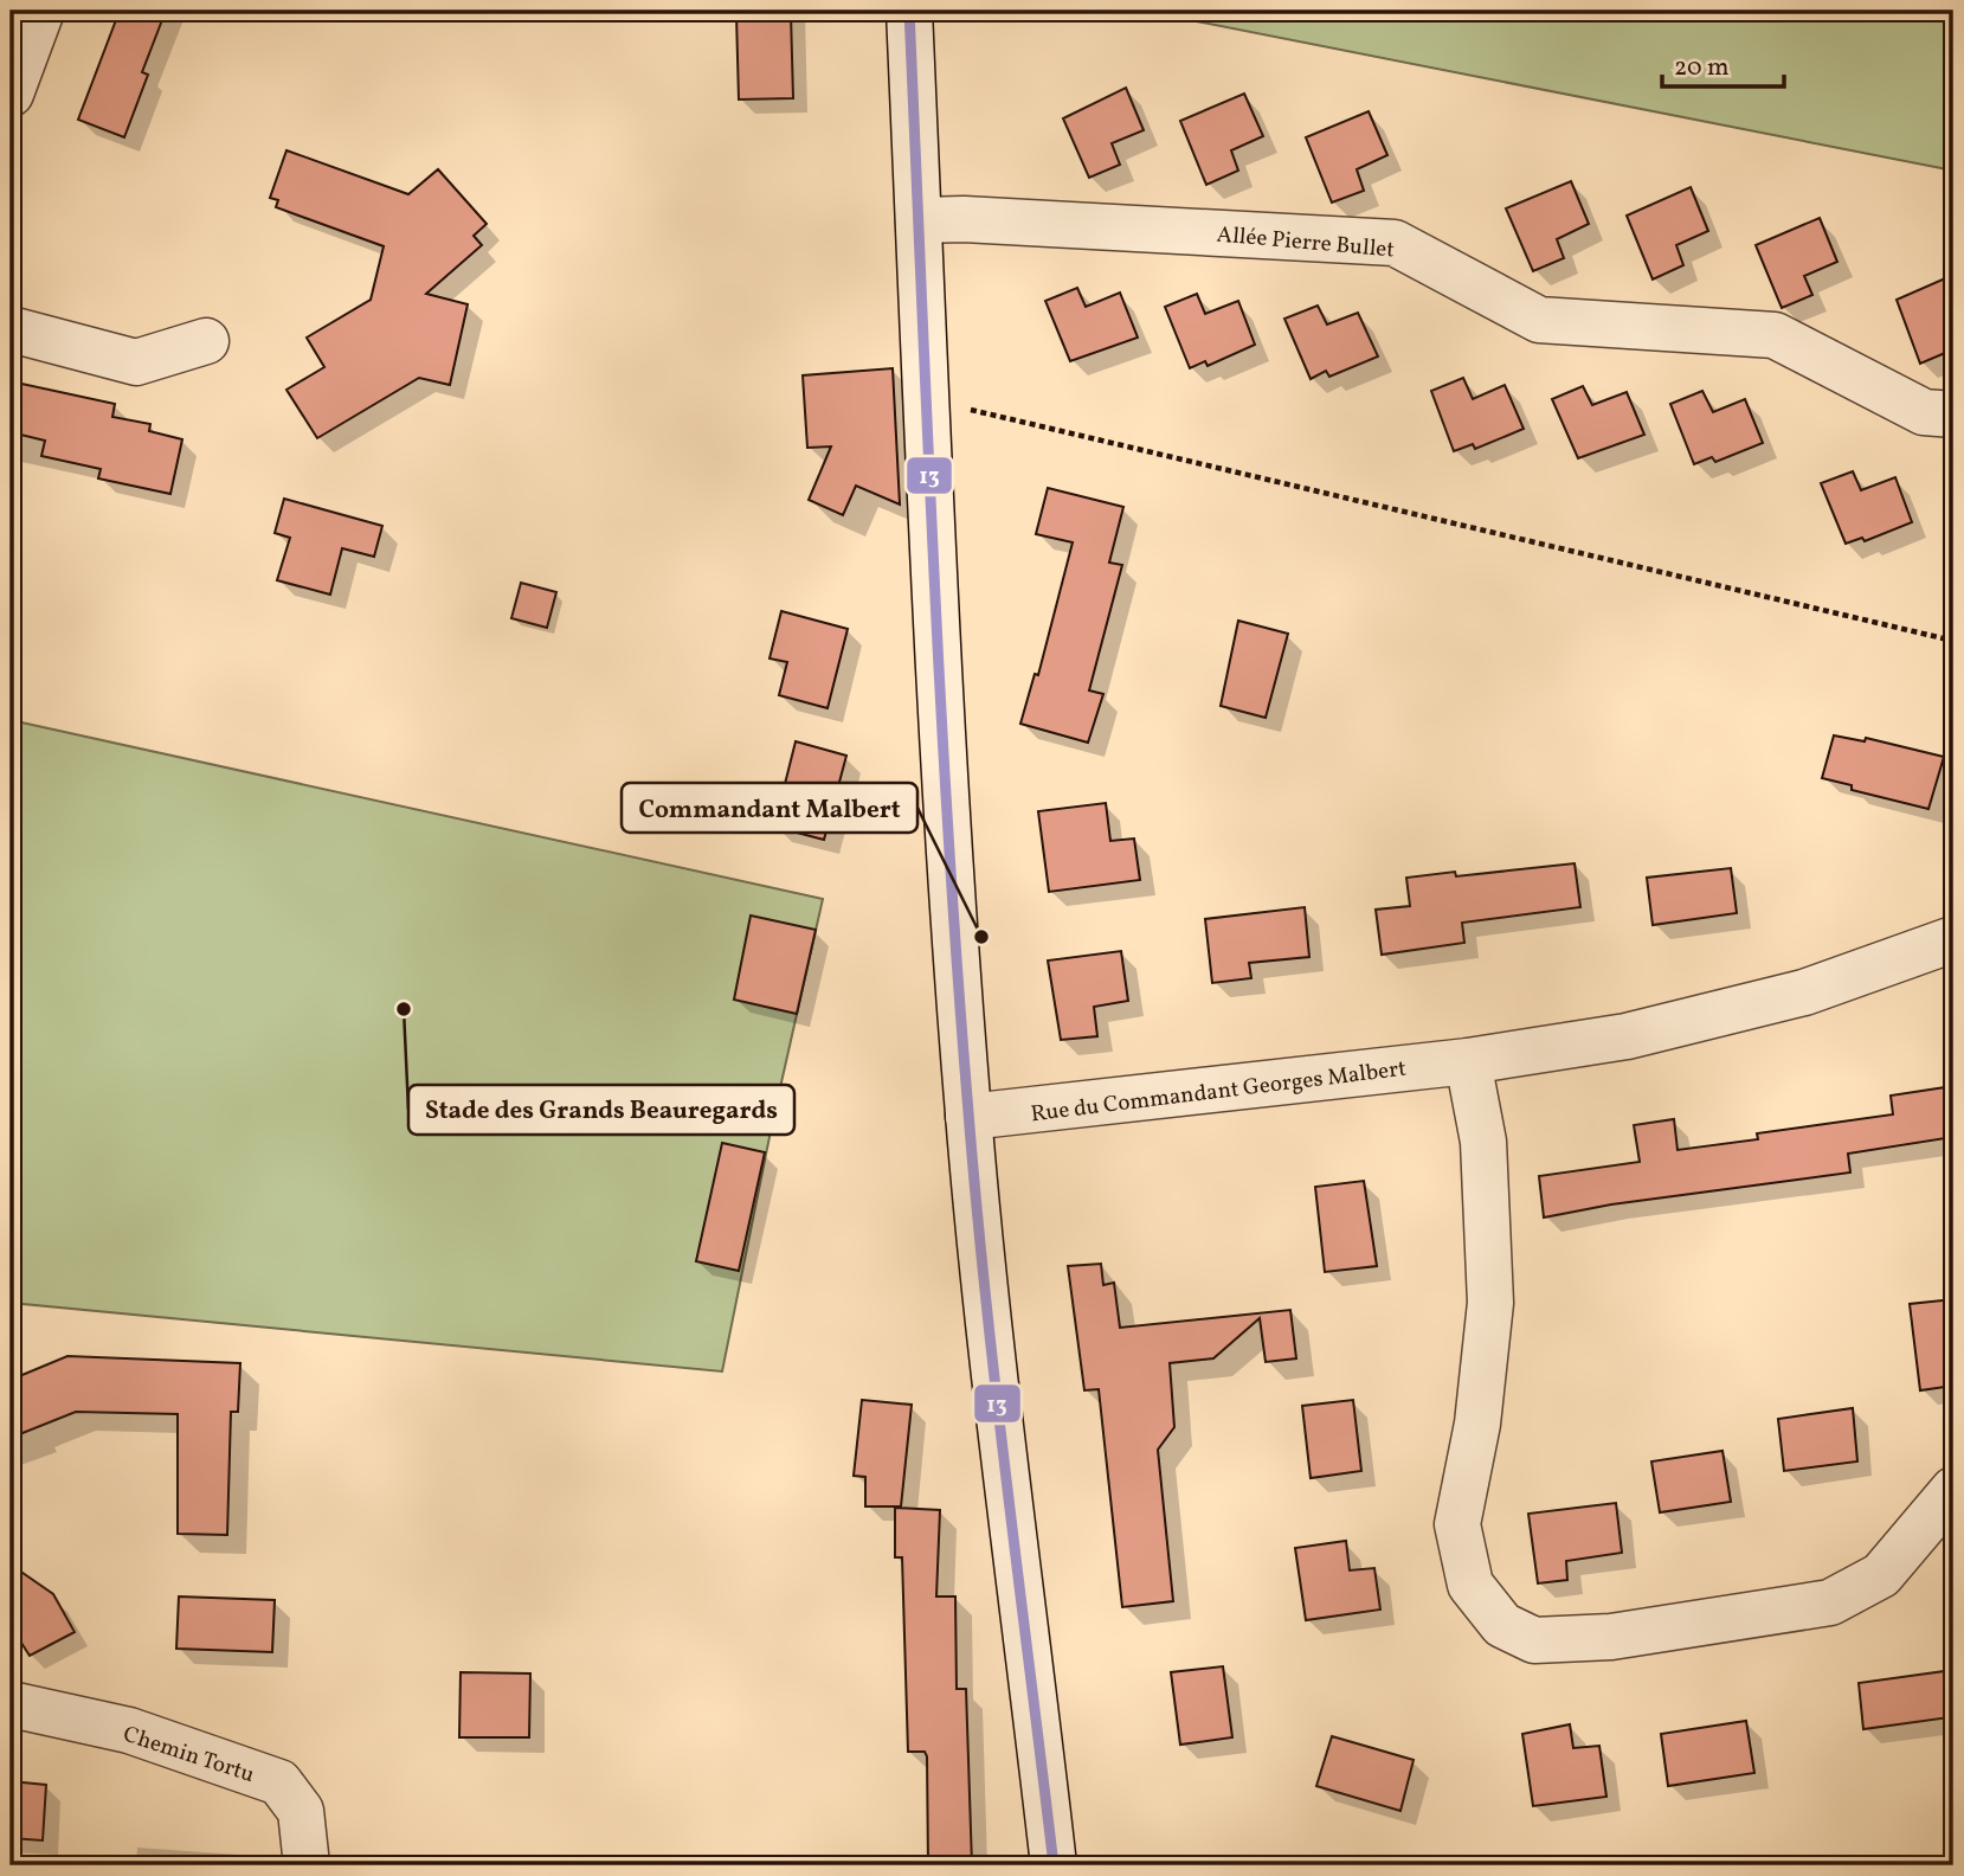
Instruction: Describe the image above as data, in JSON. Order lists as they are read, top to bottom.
{
  "streets": {
    "street": ["Allée Pierre Bullet", "Rue du Commandant Georges Malbert", "Chemin Tortu"]
  },
  "places": ["Commandant Malbert", "Stade des Grands Beauregards"],
  "lines": ["transit line 13"],
  "scale_bar": "20 m"
}
